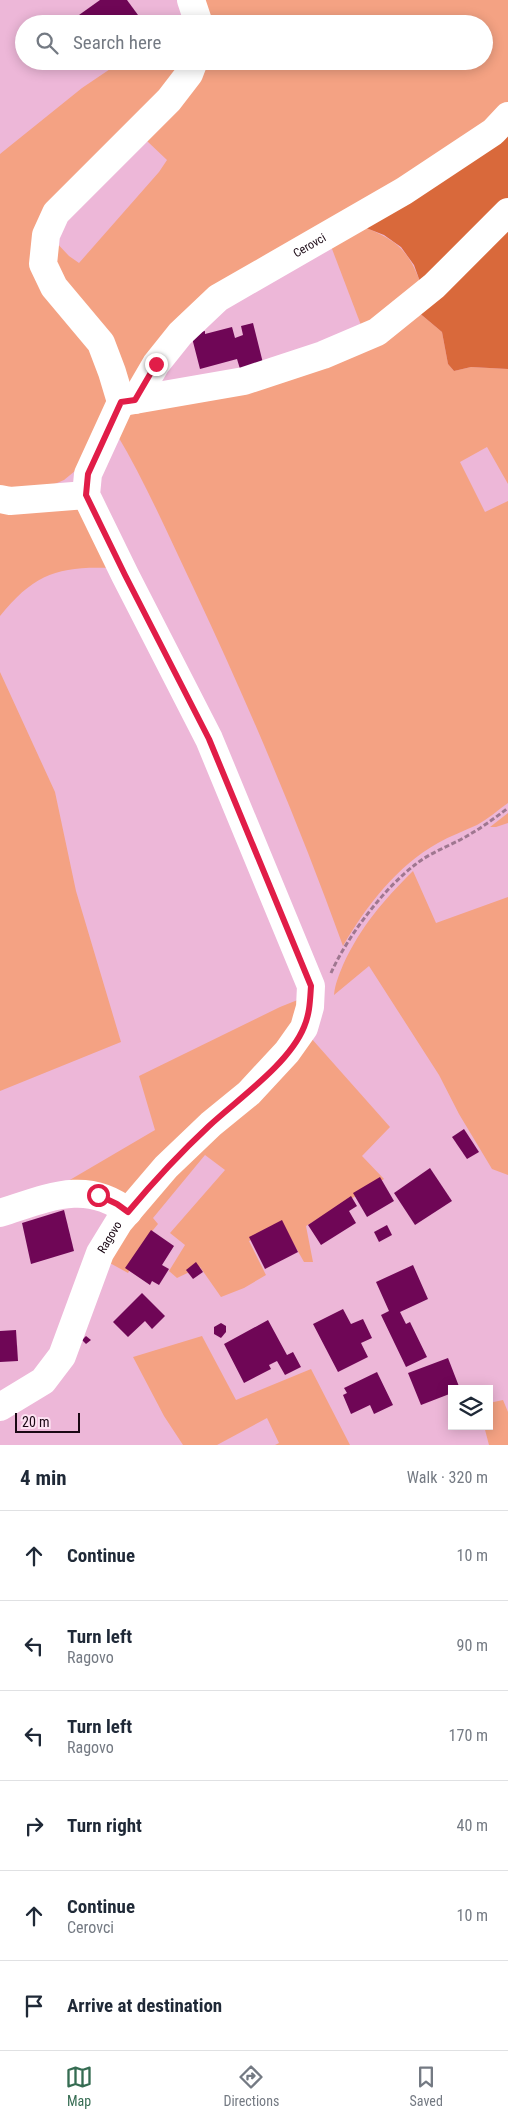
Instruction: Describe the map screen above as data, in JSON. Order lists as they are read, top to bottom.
{
  "streets": {
    "street": ["Cerovci", "Ragovo"]
  },
  "crossings": [
    ["Cerovci", "Ragovo"]
  ],
  "scale_bar": "20 m",
  "page": {
    "search": "Search here",
    "scale": "20 m",
    "heading": ["4 min", "Walk · 320 m"],
    "list": [
      ["Continue", "10 m"],
      ["Turn left", "Ragovo", "90 m"],
      ["Turn left", "Ragovo", "170 m"],
      ["Turn right", "40 m"],
      ["Continue", "Cerovci", "10 m"],
      "Arrive at destination"
    ],
    "nav": ["Map", "Directions", "Saved"]
  }
}
